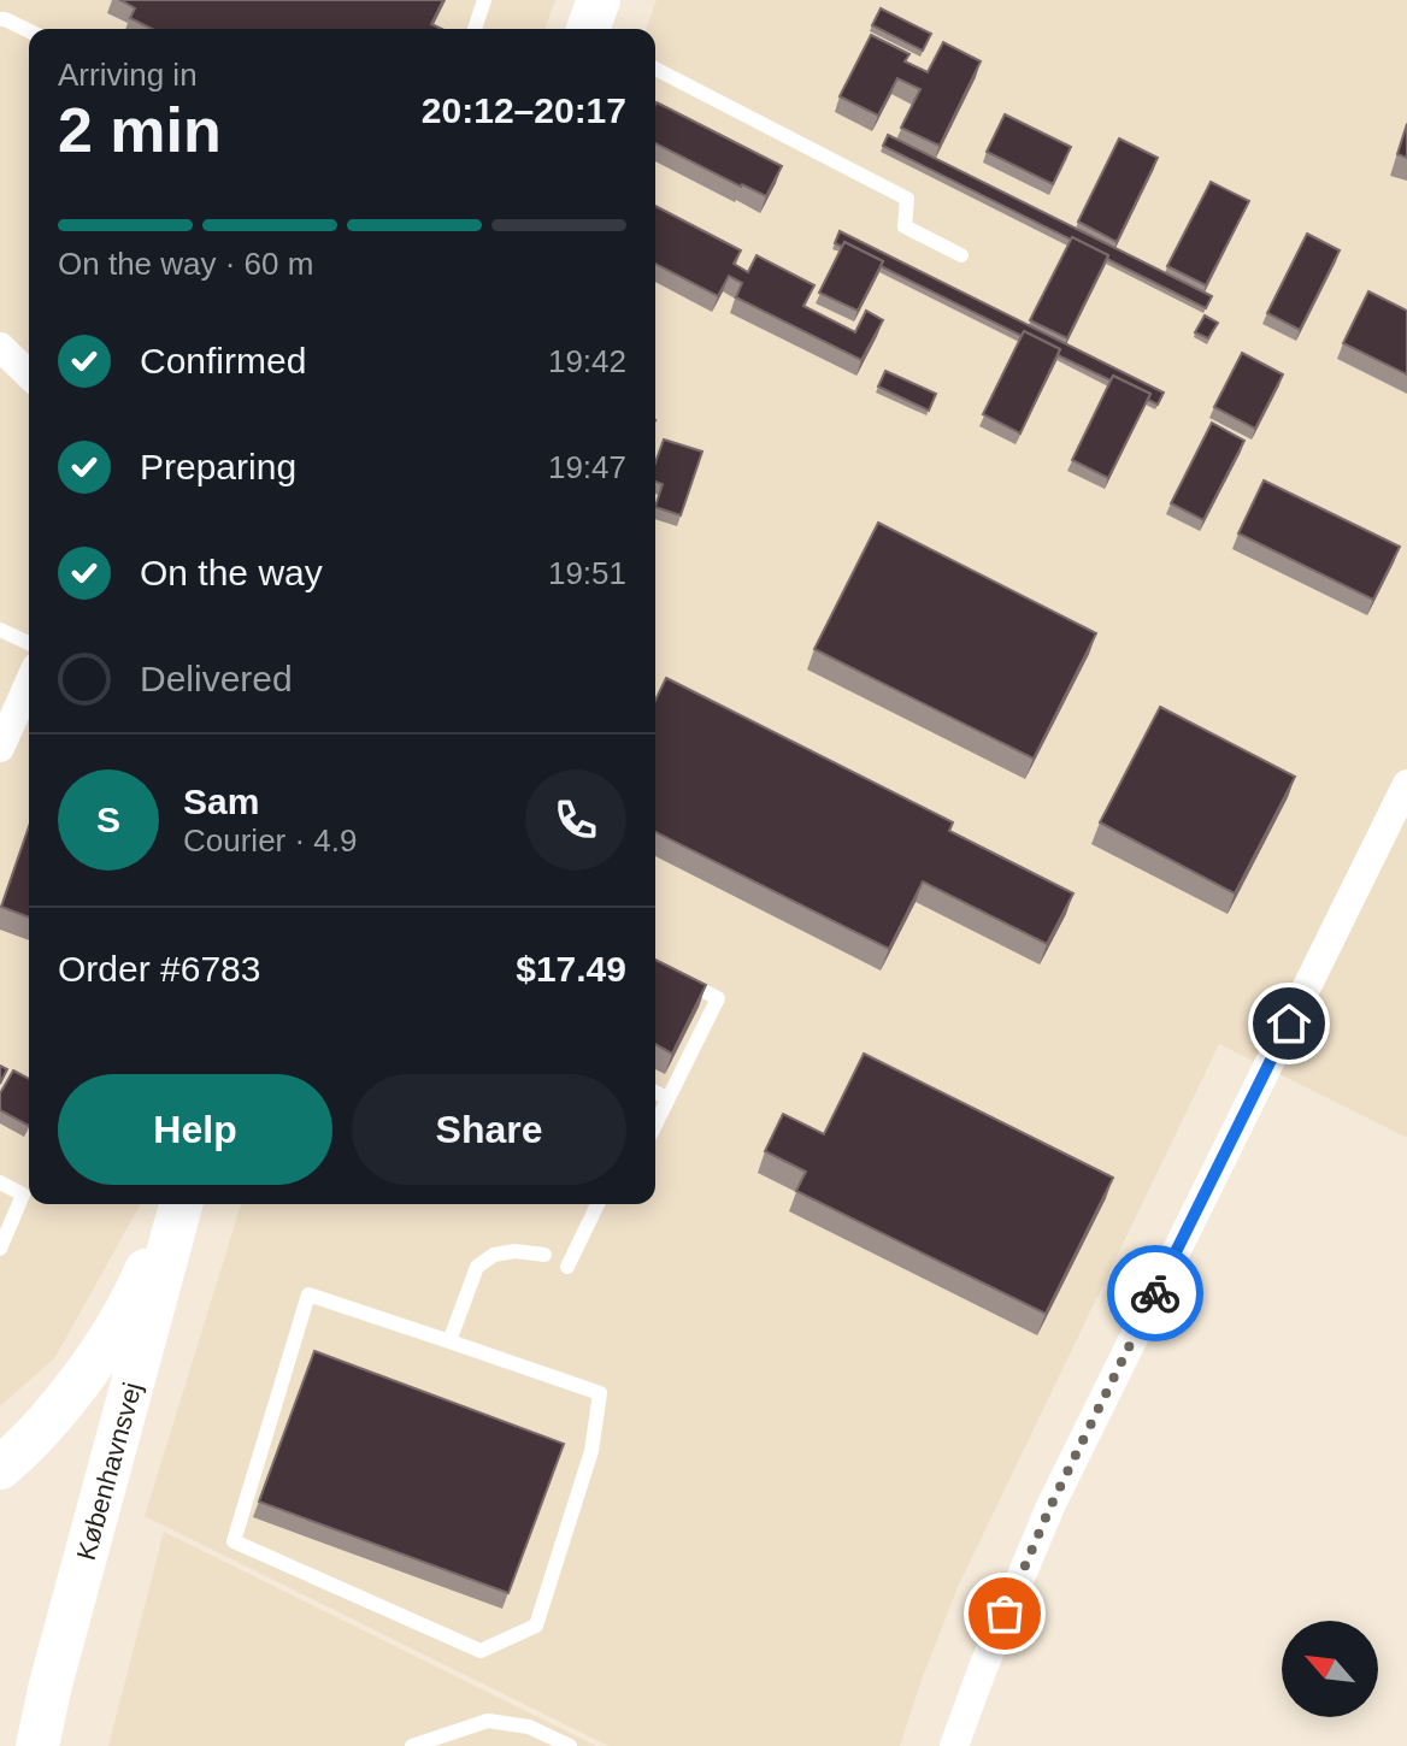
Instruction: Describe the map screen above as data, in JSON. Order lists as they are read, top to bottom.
{
  "streets": {
    "main road": ["Københavnsvej"]
  },
  "north": "top left",
  "page": {
    "heading": ["2 min", "Arriving in", "20:12–20:17"],
    "panel": [
      "Sam",
      "Courier · 4.9",
      "Order #6783",
      "$17.49"
    ],
    "bar": "On the way · 60 m",
    "list": [
      ["Confirmed", "19:42"],
      ["Preparing", "19:47"],
      ["On the way", "19:51"],
      "Delivered"
    ],
    "round": "S",
    "buttons": ["Help", "Share"]
  }
}
